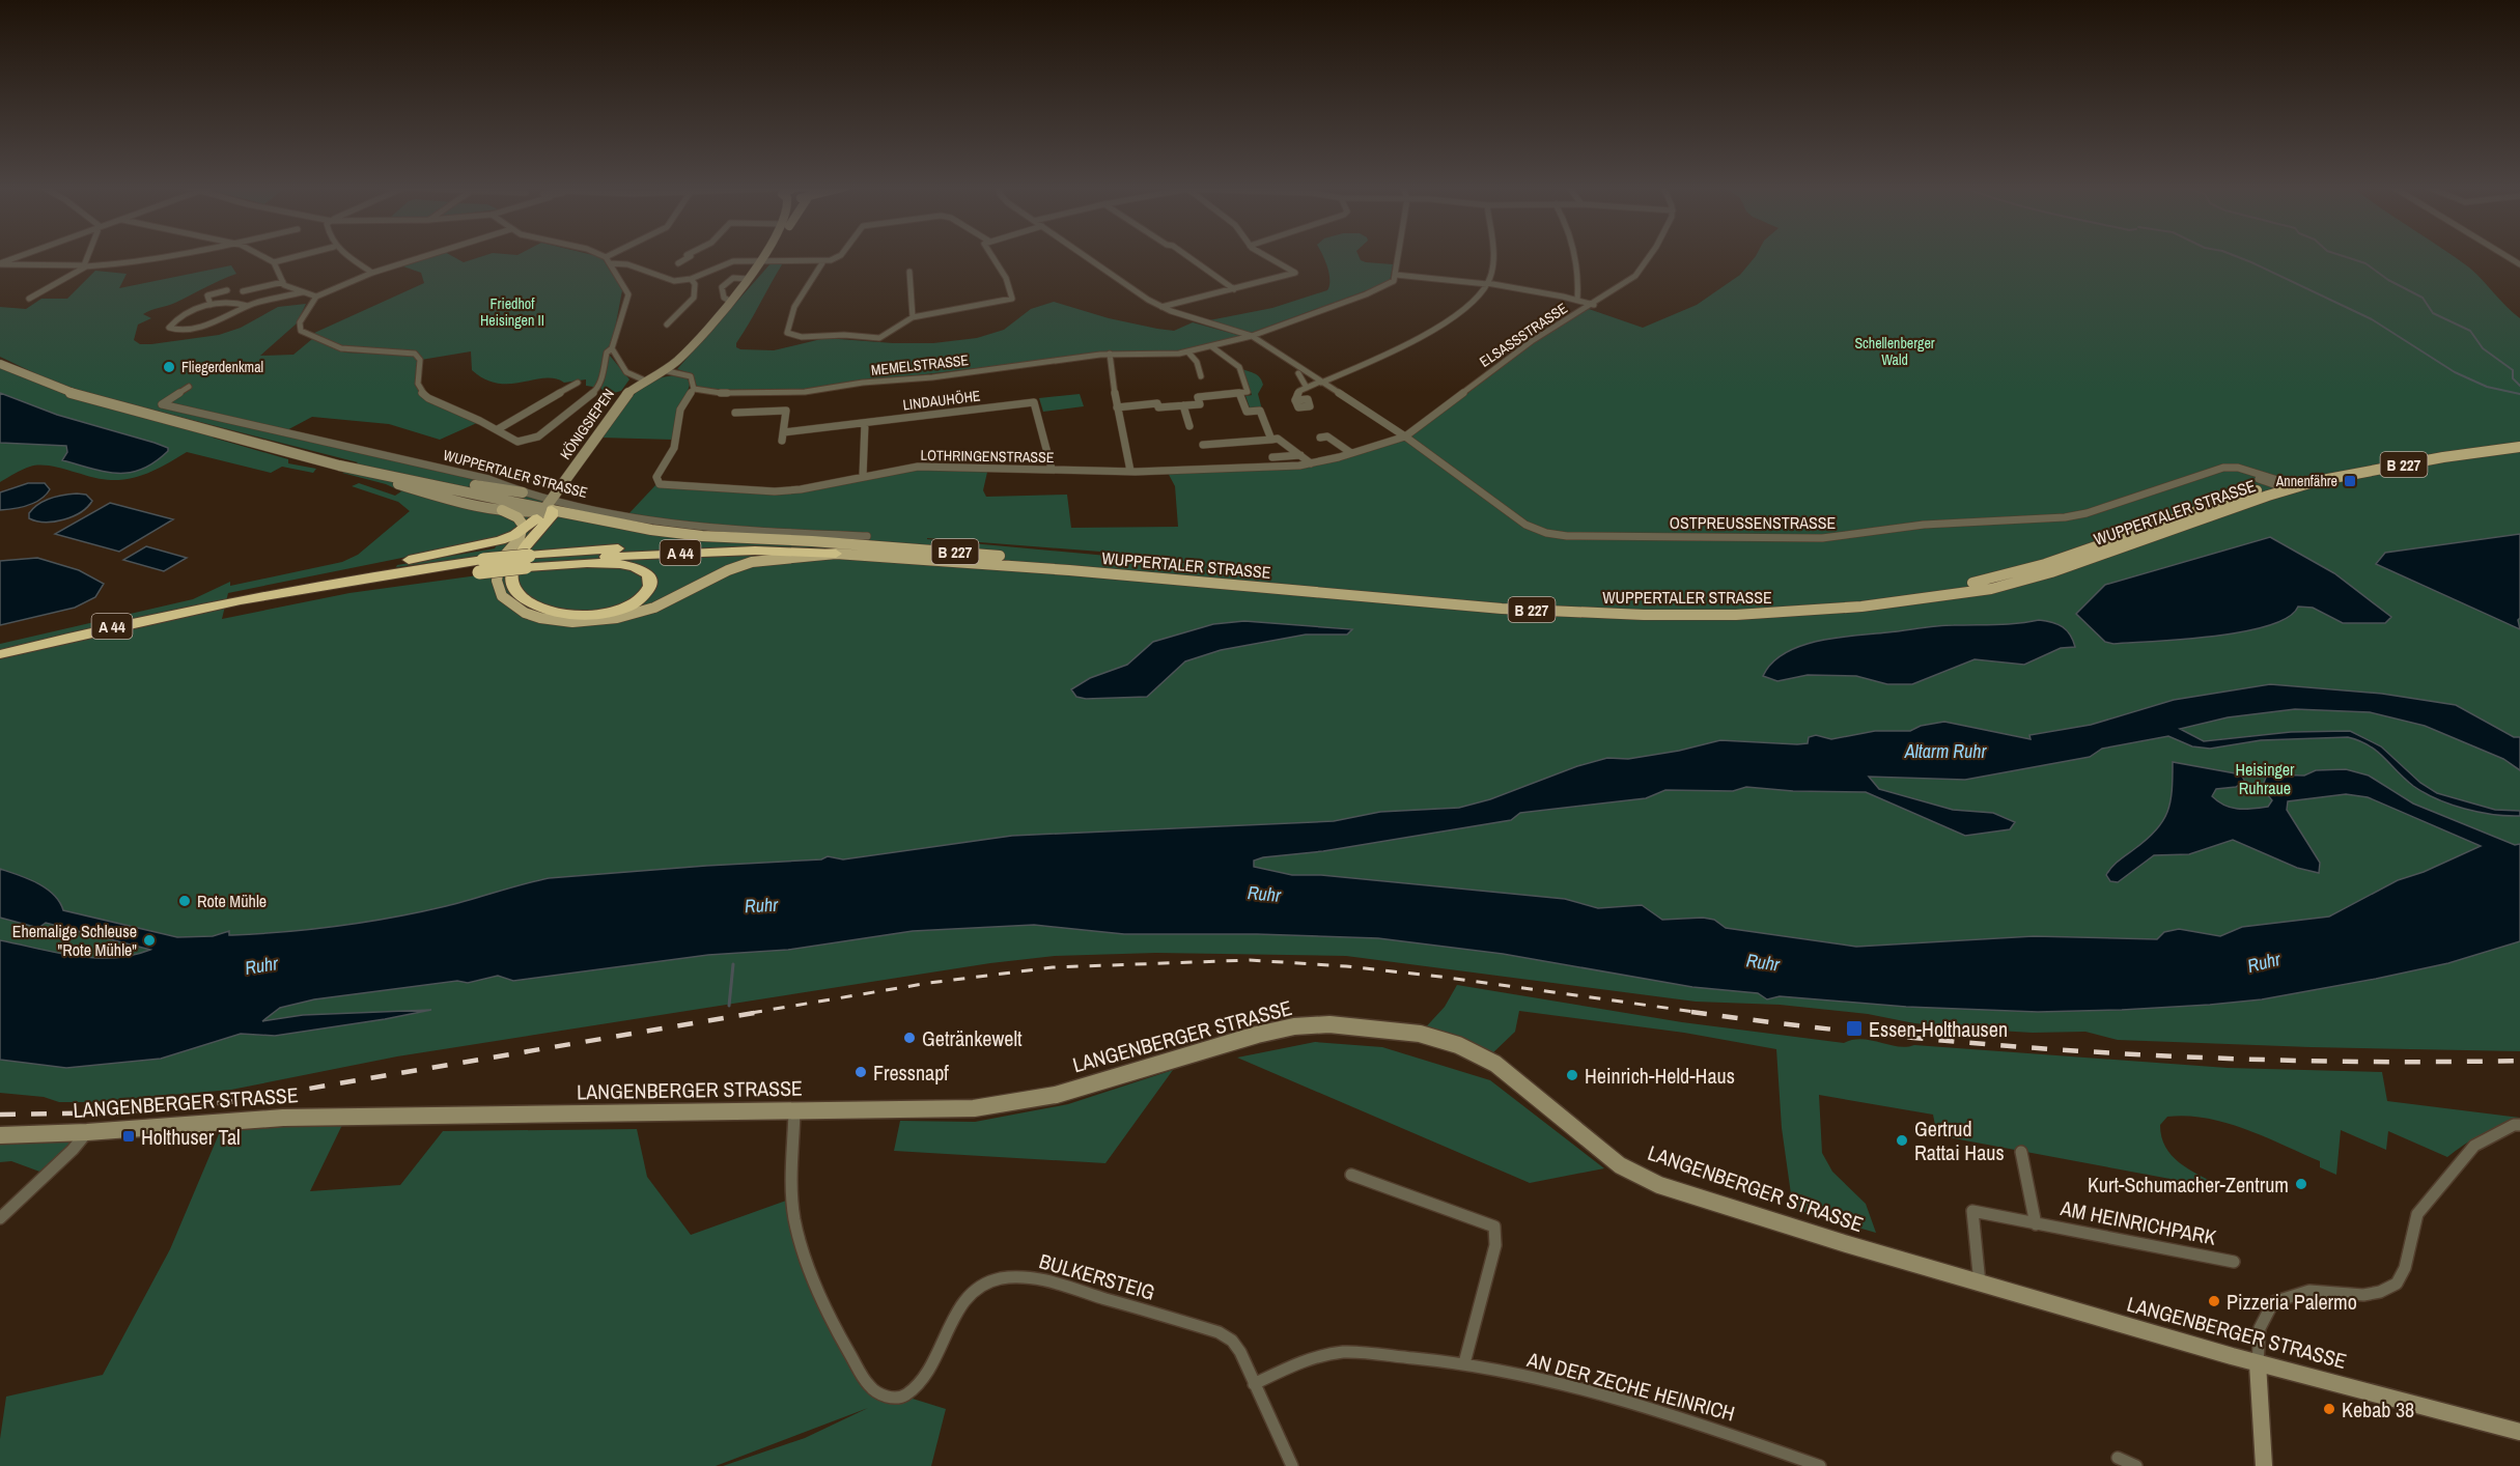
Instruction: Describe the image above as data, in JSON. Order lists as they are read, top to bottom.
{
  "streets": {
    "highway": ["A 44"],
    "main road": [
      "KÖNIGSIEPEN",
      "B 227",
      "WUPPERTALER STRASSE",
      "LANGENBERGER STRASSE"
    ],
    "street": [
      "ELSASSSTRASSE",
      "MEMELSTRASSE",
      "LINDAUHÖHE",
      "LOTHRINGENSTRASSE",
      "OSTPREUSSENSTRASSE",
      "AM HEINRICHPARK",
      "BULKERSTEIG",
      "AN DER ZECHE HEINRICH"
    ]
  },
  "crossings": [
    ["ELSASSSTRASSE", "LOTHRINGENSTRASSE"],
    ["ELSASSSTRASSE", "OSTPREUSSENSTRASSE"],
    ["MEMELSTRASSE", "LOTHRINGENSTRASSE"],
    ["MEMELSTRASSE", "OSTPREUSSENSTRASSE"],
    ["LINDAUHÖHE", "LOTHRINGENSTRASSE"],
    ["KÖNIGSIEPEN", "WUPPERTALER STRASSE"],
    ["LOTHRINGENSTRASSE", "OSTPREUSSENSTRASSE"],
    ["WUPPERTALER STRASSE", "OSTPREUSSENSTRASSE"],
    ["WUPPERTALER STRASSE", "A 44"],
    ["LANGENBERGER STRASSE", "AM HEINRICHPARK"],
    ["LANGENBERGER STRASSE", "BULKERSTEIG"],
    ["BULKERSTEIG", "AN DER ZECHE HEINRICH"]
  ],
  "water": ["Altarm Ruhr", "Ruhr"],
  "parks": ["Friedhof Heisingen II", "Schellenberger Wald", "Heisinger Ruhraue"],
  "places": {
    "other": [
      "Fliegerdenkmal",
      "Rote Mühle",
      "Ehemalige Schleuse \"Rote Mühle\"",
      "Getränkewelt",
      "Fressnapf",
      "Heinrich-Held-Haus",
      "Gertrud Rattai Haus",
      "Kurt-Schumacher-Zentrum",
      "Pizzeria Palermo",
      "Kebab 38"
    ],
    "transit": ["Annenfähre", "Essen-Holthausen", "Holthuser Tal"]
  }
}
